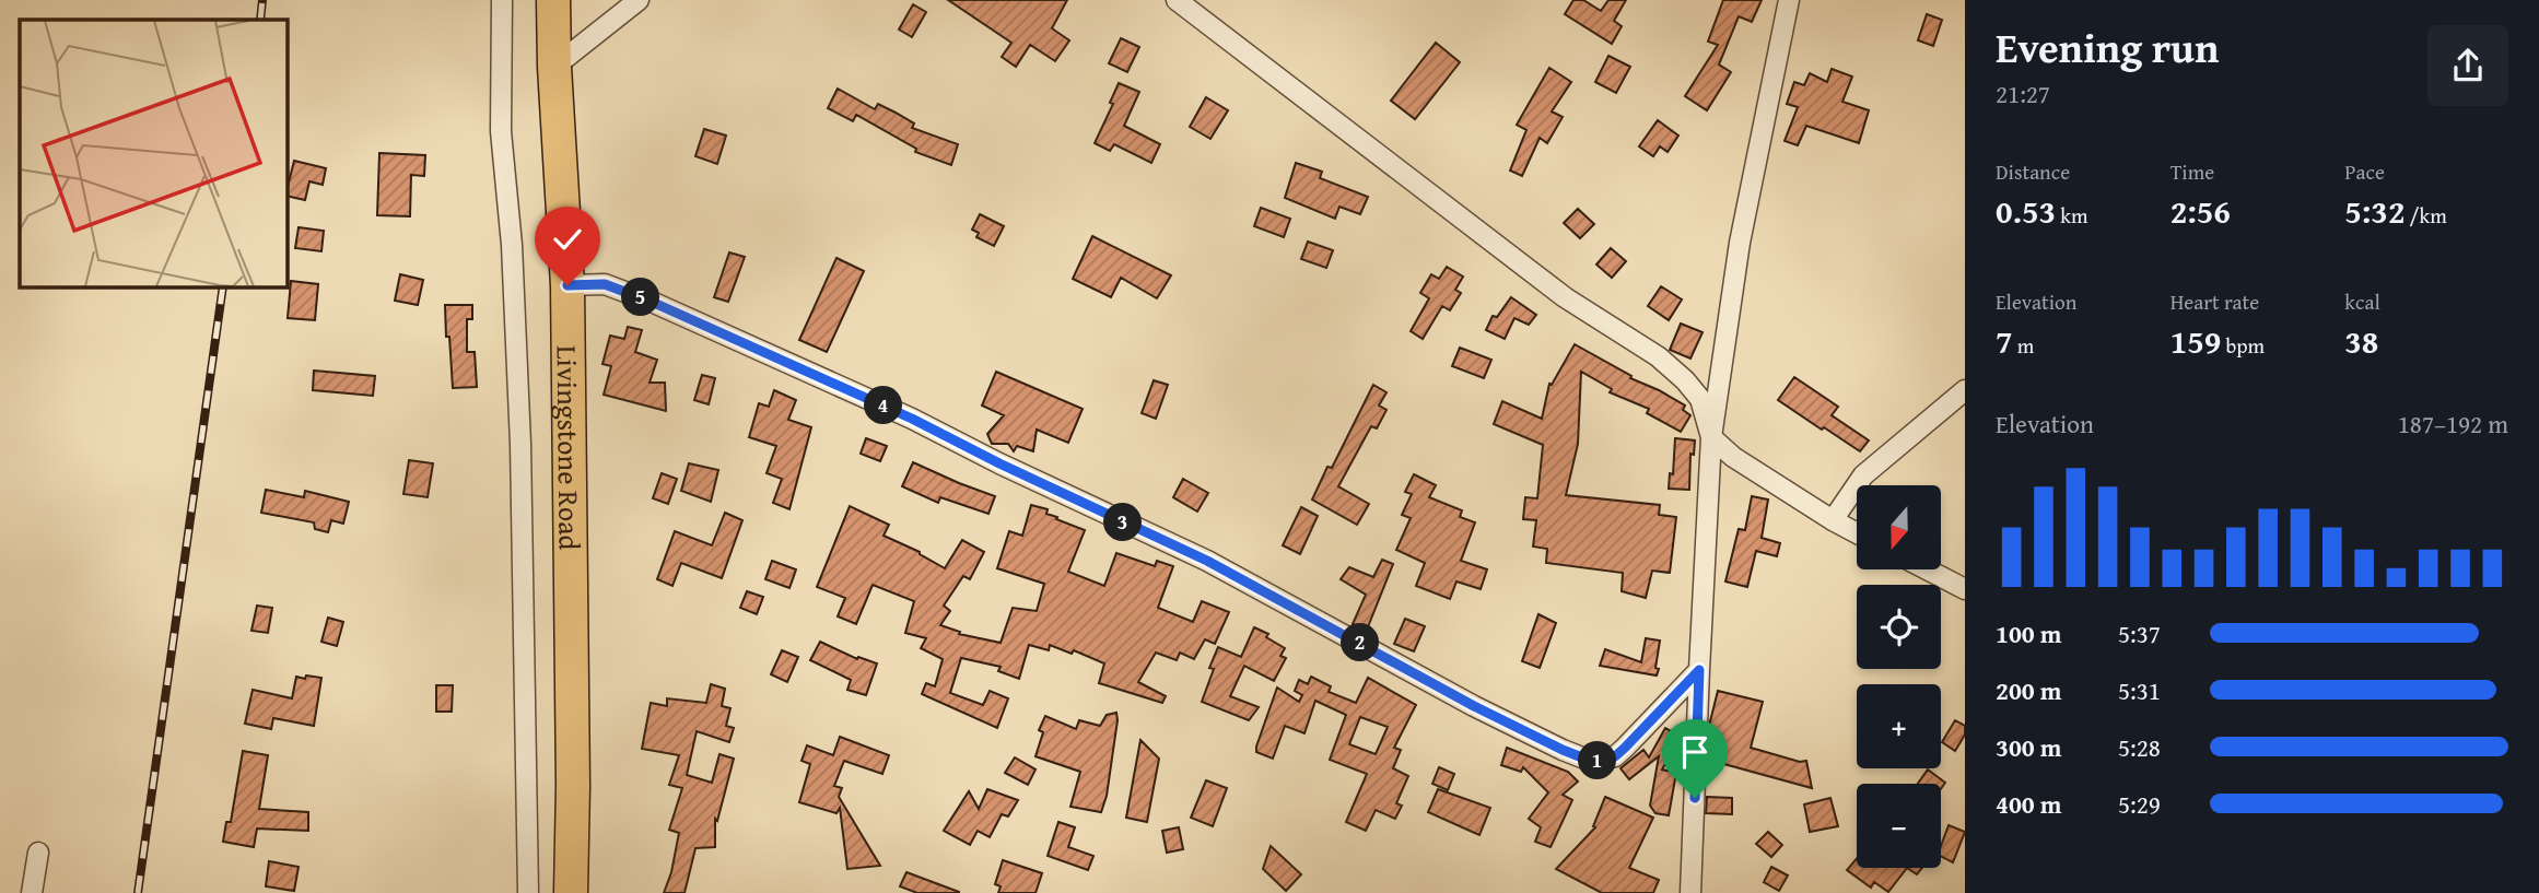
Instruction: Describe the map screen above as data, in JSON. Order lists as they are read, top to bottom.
{
  "streets": {
    "highway": ["Livingstone Road"]
  },
  "north": "bottom",
  "page": {
    "heading": ["Evening run", "21:27"],
    "stats": [
      ["Distance", "0.53 km"],
      ["Time", "2:56"],
      ["Pace", "5:32 /km"],
      ["Elevation", "7 m"],
      ["Heart rate", "159 bpm"],
      ["kcal", "38"]
    ],
    "pins": [
      "5",
      "4",
      "3",
      "2",
      "1"
    ],
    "chart": ["Elevation", "187–192 m"],
    "map_buttons": ["+", "−"],
    "list": [
      {
        "name": "100 m",
        "note": "5:37"
      },
      {
        "name": "200 m",
        "note": "5:31"
      },
      {
        "name": "300 m",
        "note": "5:28"
      },
      {
        "name": "400 m",
        "note": "5:29"
      }
    ]
  }
}
